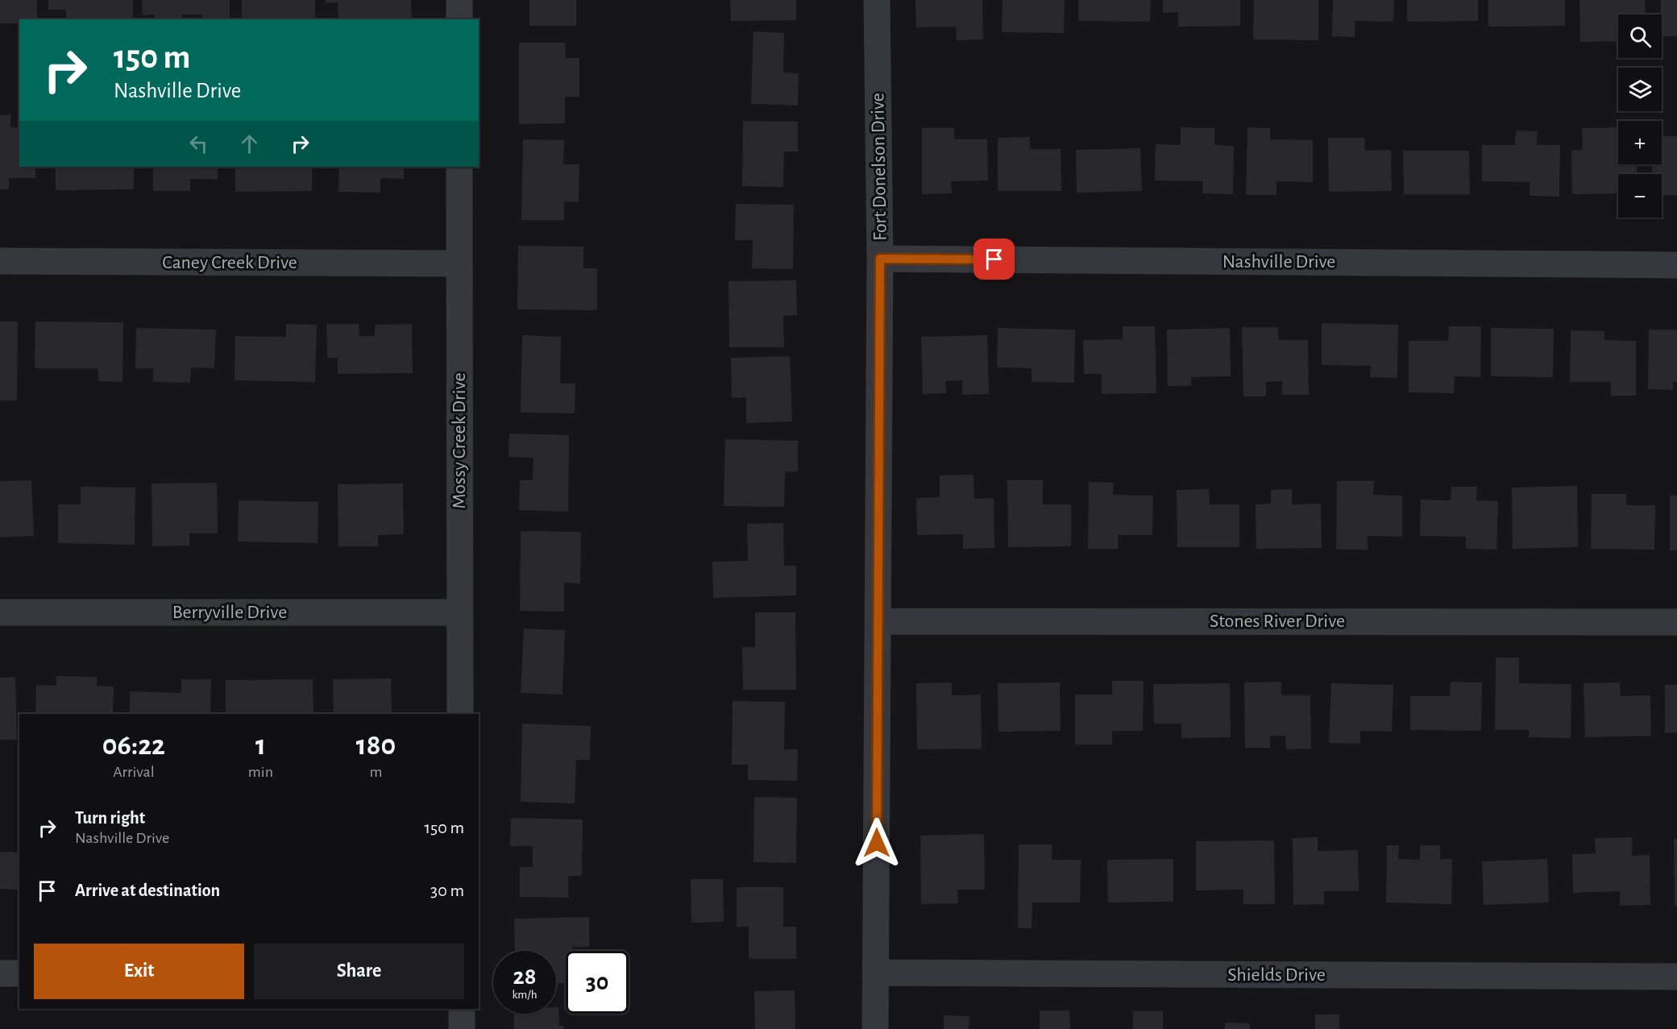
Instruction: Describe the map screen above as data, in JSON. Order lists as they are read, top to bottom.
{
  "streets": {
    "street": [
      "Fort Donelson Drive",
      "Nashville Drive",
      "Caney Creek Drive",
      "Mossy Creek Drive",
      "Berryville Drive",
      "Stones River Drive",
      "Shields Drive"
    ]
  },
  "crossings": [
    ["Fort Donelson Drive", "Nashville Drive"],
    ["Fort Donelson Drive", "Stones River Drive"],
    ["Fort Donelson Drive", "Shields Drive"],
    ["Caney Creek Drive", "Mossy Creek Drive"],
    ["Mossy Creek Drive", "Berryville Drive"]
  ],
  "page": {
    "map_buttons": ["+", "−"],
    "turn": ["150 m", "Nashville Drive"],
    "eta": [
      "06:22",
      "Arrival",
      "1",
      "min",
      "180",
      "m"
    ],
    "list": [
      {
        "name": "Turn right",
        "note": "Nashville Drive",
        "value": "150 m"
      },
      {
        "name": "Arrive at destination",
        "value": "30 m"
      }
    ],
    "buttons": ["Exit", "Share"],
    "speed": "28 km/h",
    "limit": "30"
  }
}
